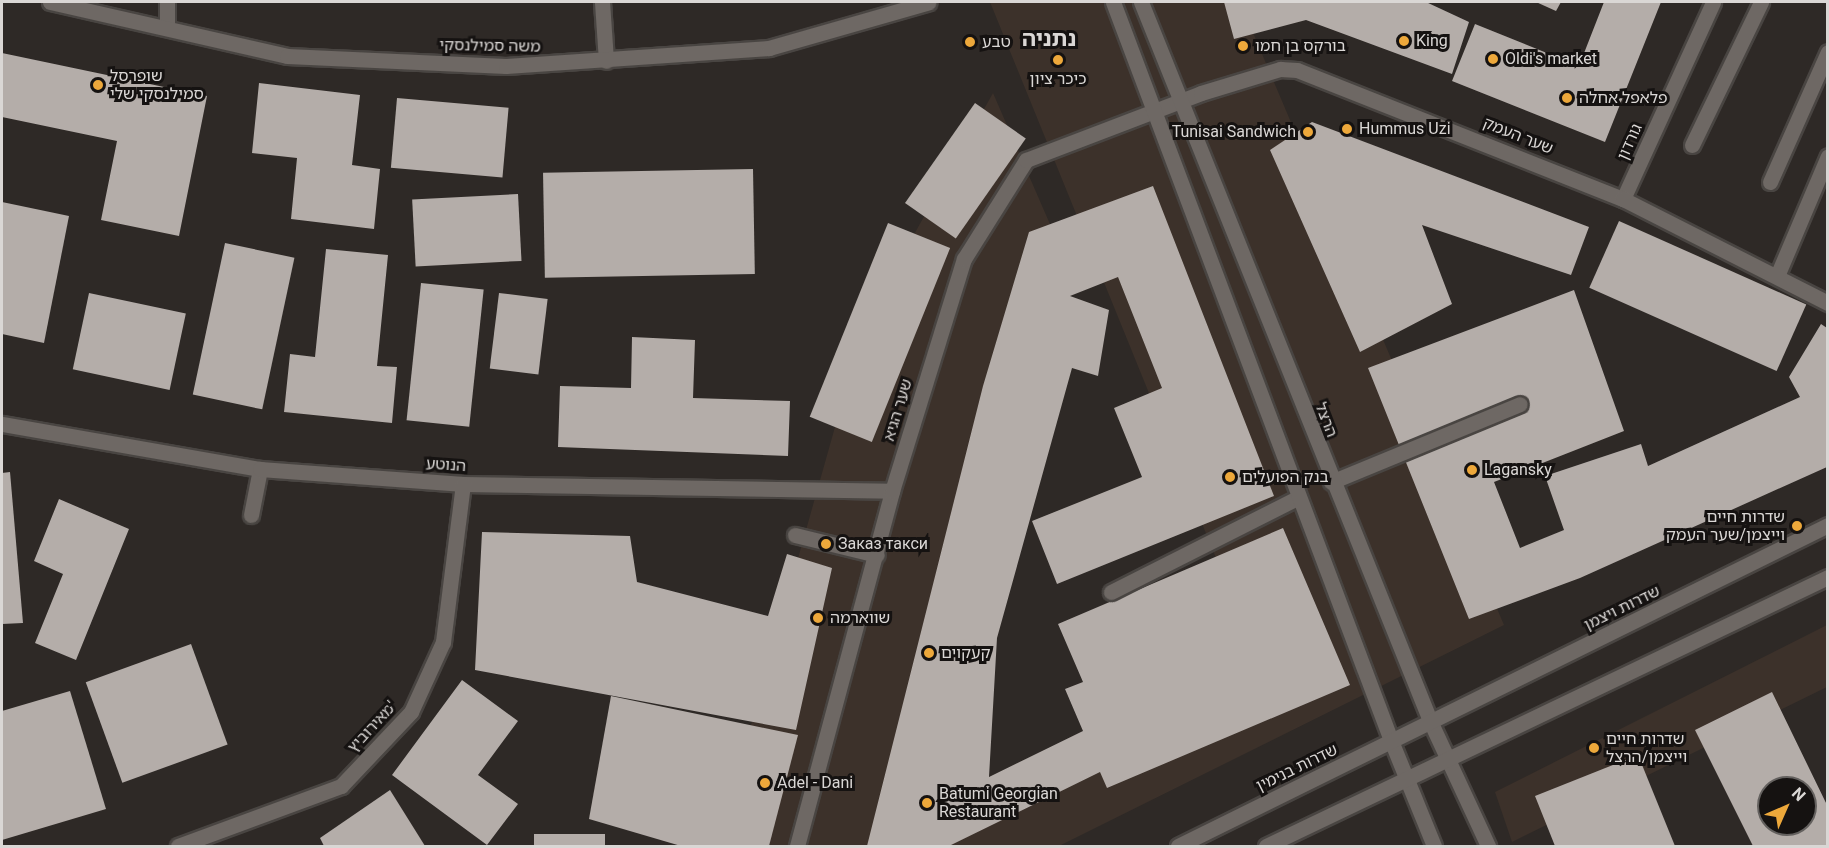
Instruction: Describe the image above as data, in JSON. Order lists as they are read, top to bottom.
{
  "streets": {
    "street": [
      "משה סמילנסקי",
      "שער העמק",
      "גורדון",
      "שער הגיא",
      "הרצל",
      "הנוטע",
      "שדרות ויצמן",
      "מאירוביץ'",
      "שדרות בנימין"
    ]
  },
  "crossings": [
    ["שער העמק", "גורדון"],
    ["שער העמק", "שער הגיא"],
    ["שער העמק", "הרצל"],
    ["שער הגיא", "הרצל"],
    ["שער הגיא", "הנוטע"],
    ["הרצל", "שדרות ויצמן"],
    ["הרצל", "שדרות בנימין"],
    ["הנוטע", "מאירוביץ'"],
    ["שדרות ויצמן", "שדרות בנימין"]
  ],
  "districts": ["נתניה"],
  "places": [
    "King",
    "טבע",
    "בורקס בן חמו",
    "Oldi's market",
    "כיכר ציון",
    "שופרסל סמילנסקי שלי",
    "פלאפל אחלה",
    "Hummus Uzi",
    "Tunisai Sandwich",
    "Lagansky",
    "בנק הפועלים",
    "שדרות חיים וייצמן/שער העמק",
    "Заказ такси",
    "שווארמה",
    "קעקוים",
    "שדרות חיים וייצמן/הרצל",
    "Adel - Dani",
    "Batumi Georgian Restaurant"
  ],
  "north": "top right"
}
